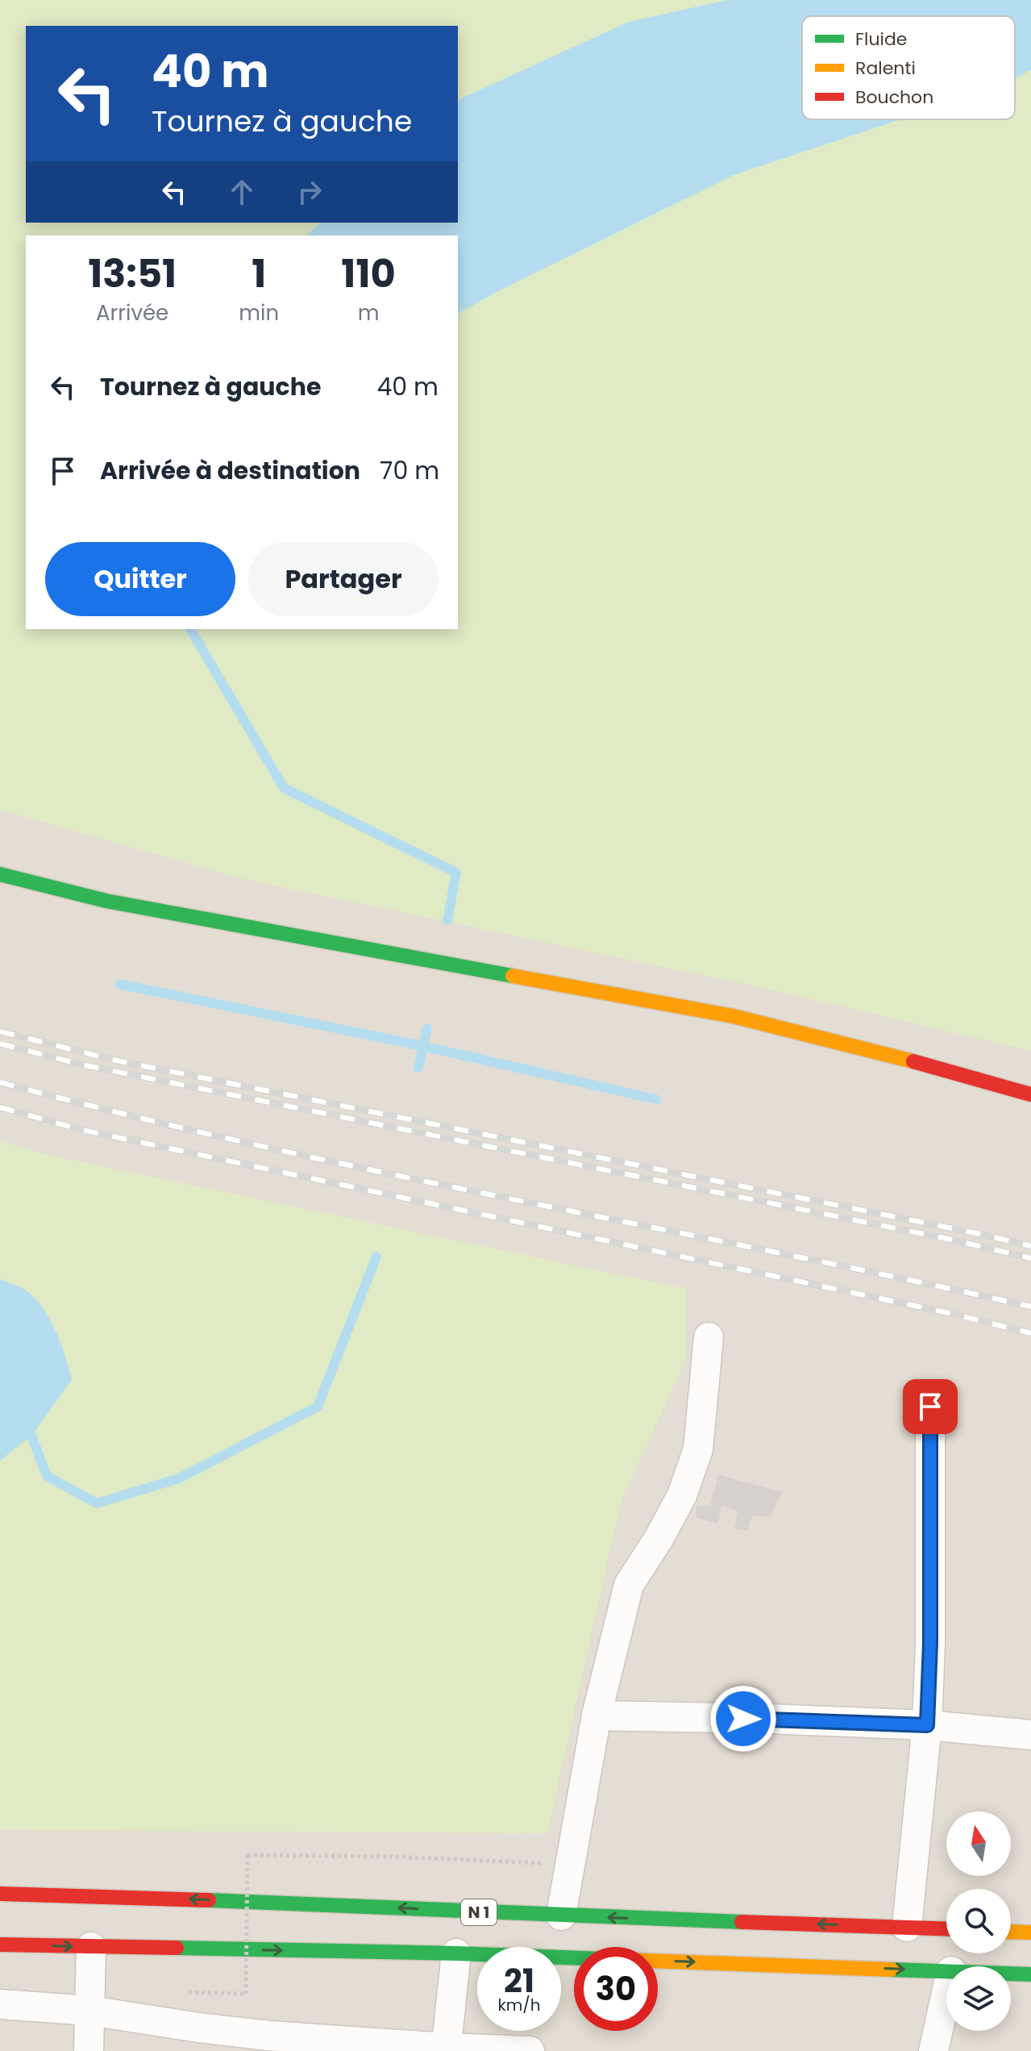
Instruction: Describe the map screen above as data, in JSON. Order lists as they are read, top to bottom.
{
  "streets": {
    "main road": ["N 1"]
  },
  "legend": ["Fluide", "Ralenti", "Bouchon"],
  "north": "top",
  "page": {
    "turn": ["40 m", "Tournez à gauche"],
    "eta": [
      "13:51",
      "Arrivée",
      "1",
      "min",
      "110",
      "m"
    ],
    "list": [
      {
        "name": "Tournez à gauche",
        "value": "40 m"
      },
      {
        "name": "Arrivée à destination",
        "value": "70 m"
      }
    ],
    "buttons": ["Quitter", "Partager"],
    "speed": "21 km/h",
    "limit": "30"
  }
}
